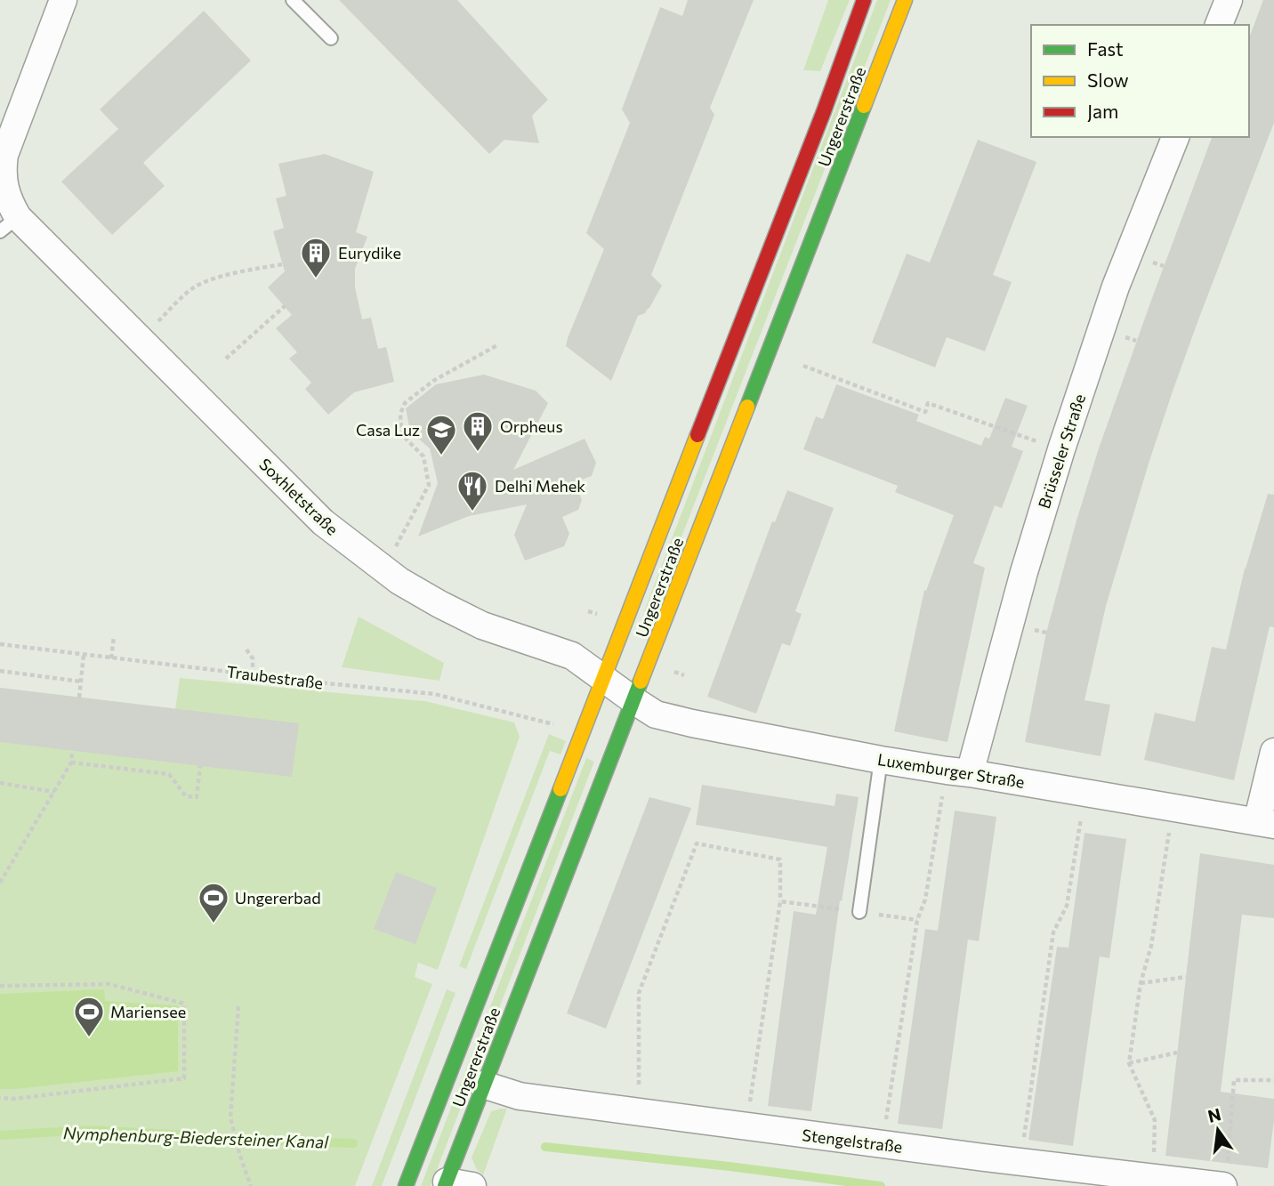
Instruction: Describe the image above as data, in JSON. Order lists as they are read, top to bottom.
{
  "streets": {
    "main road": ["Ungererstraße"],
    "street": [
      "Brüsseler Straße",
      "Soxhletstraße",
      "Luxemburger Straße",
      "Stengelstraße"
    ],
    "path": ["Traubestraße"]
  },
  "crossings": [
    ["Ungererstraße", "Soxhletstraße"],
    ["Ungererstraße", "Luxemburger Straße"],
    ["Ungererstraße", "Stengelstraße"],
    ["Brüsseler Straße", "Luxemburger Straße"],
    ["Soxhletstraße", "Luxemburger Straße"]
  ],
  "water": ["Nymphenburg-Biedersteiner Kanal"],
  "places": {
    "building": ["Eurydike", "Orpheus"],
    "school or university": ["Casa Luz"],
    "restaurant": ["Delhi Mehek"],
    "sports": ["Ungererbad", "Mariensee"]
  },
  "legend": ["Fast", "Slow", "Jam"],
  "north": "top"
}
